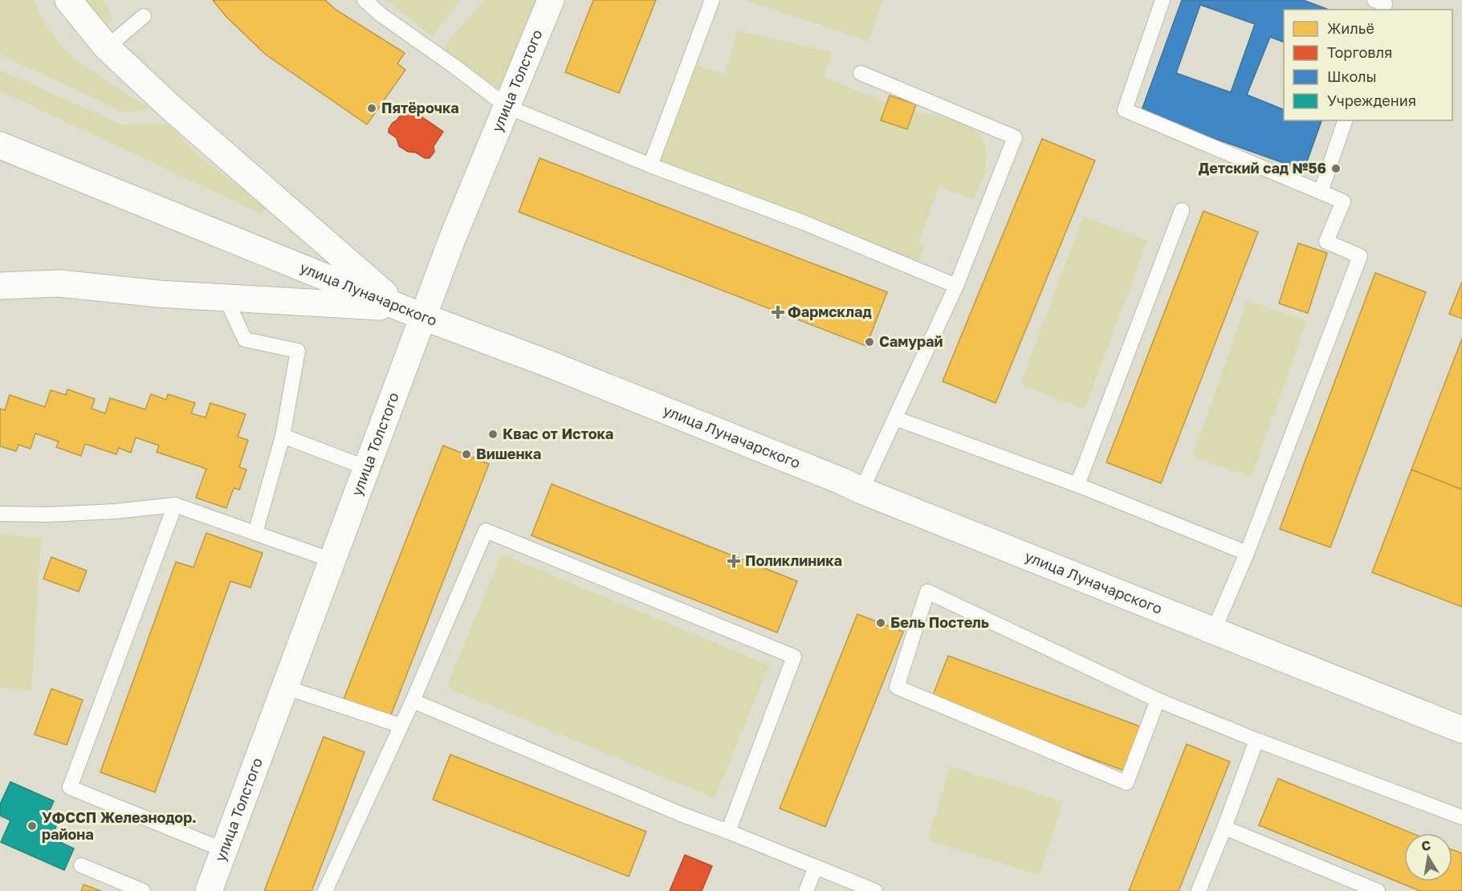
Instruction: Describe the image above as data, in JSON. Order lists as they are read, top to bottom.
{
  "streets": {
    "main road": ["улица Толстого", "улица Луначарского"]
  },
  "crossings": [
    ["улица Толстого", "улица Луначарского"]
  ],
  "places": {
    "other": [
      "Пятёрочка",
      "Детский сад №56",
      "Самурай",
      "Квас от Истока",
      "Вишенка",
      "Бель Постель",
      "УФССП Железнодор. района"
    ],
    "health": ["Фармсклад", "Поликлиника"]
  },
  "legend": [
    "Жильё",
    "Торговля",
    "Школы",
    "Учреждения"
  ],
  "north": "top"
}
